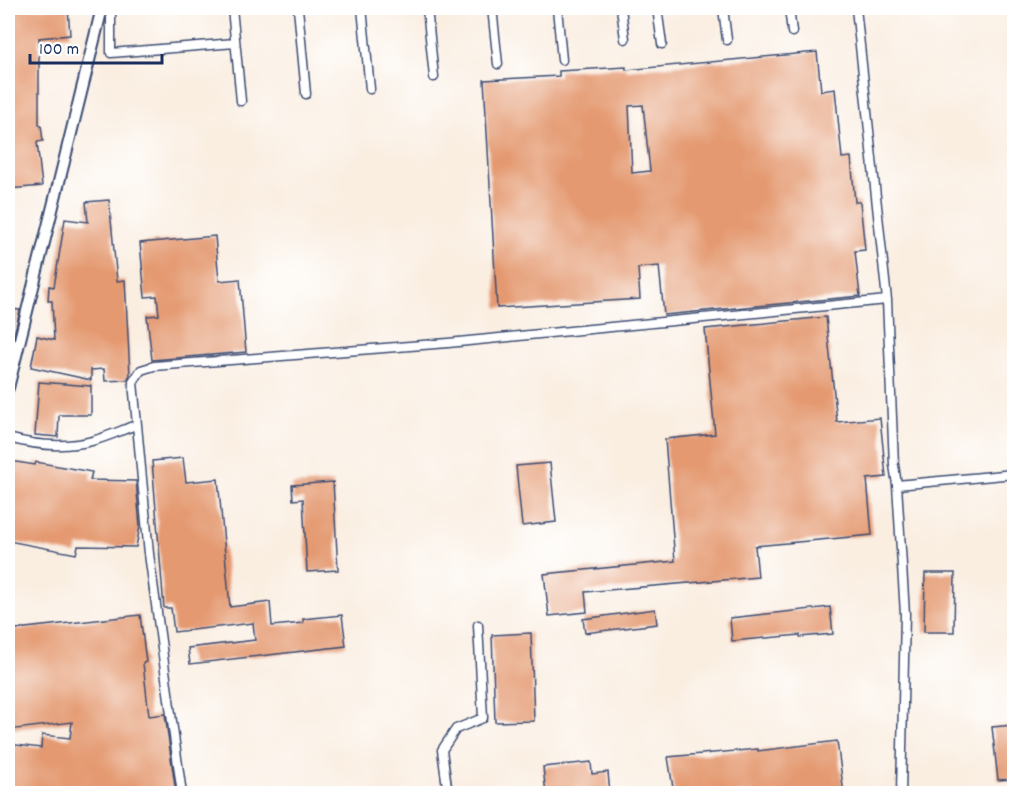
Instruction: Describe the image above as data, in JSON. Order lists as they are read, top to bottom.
{
  "scale_bar": "100 m"
}
